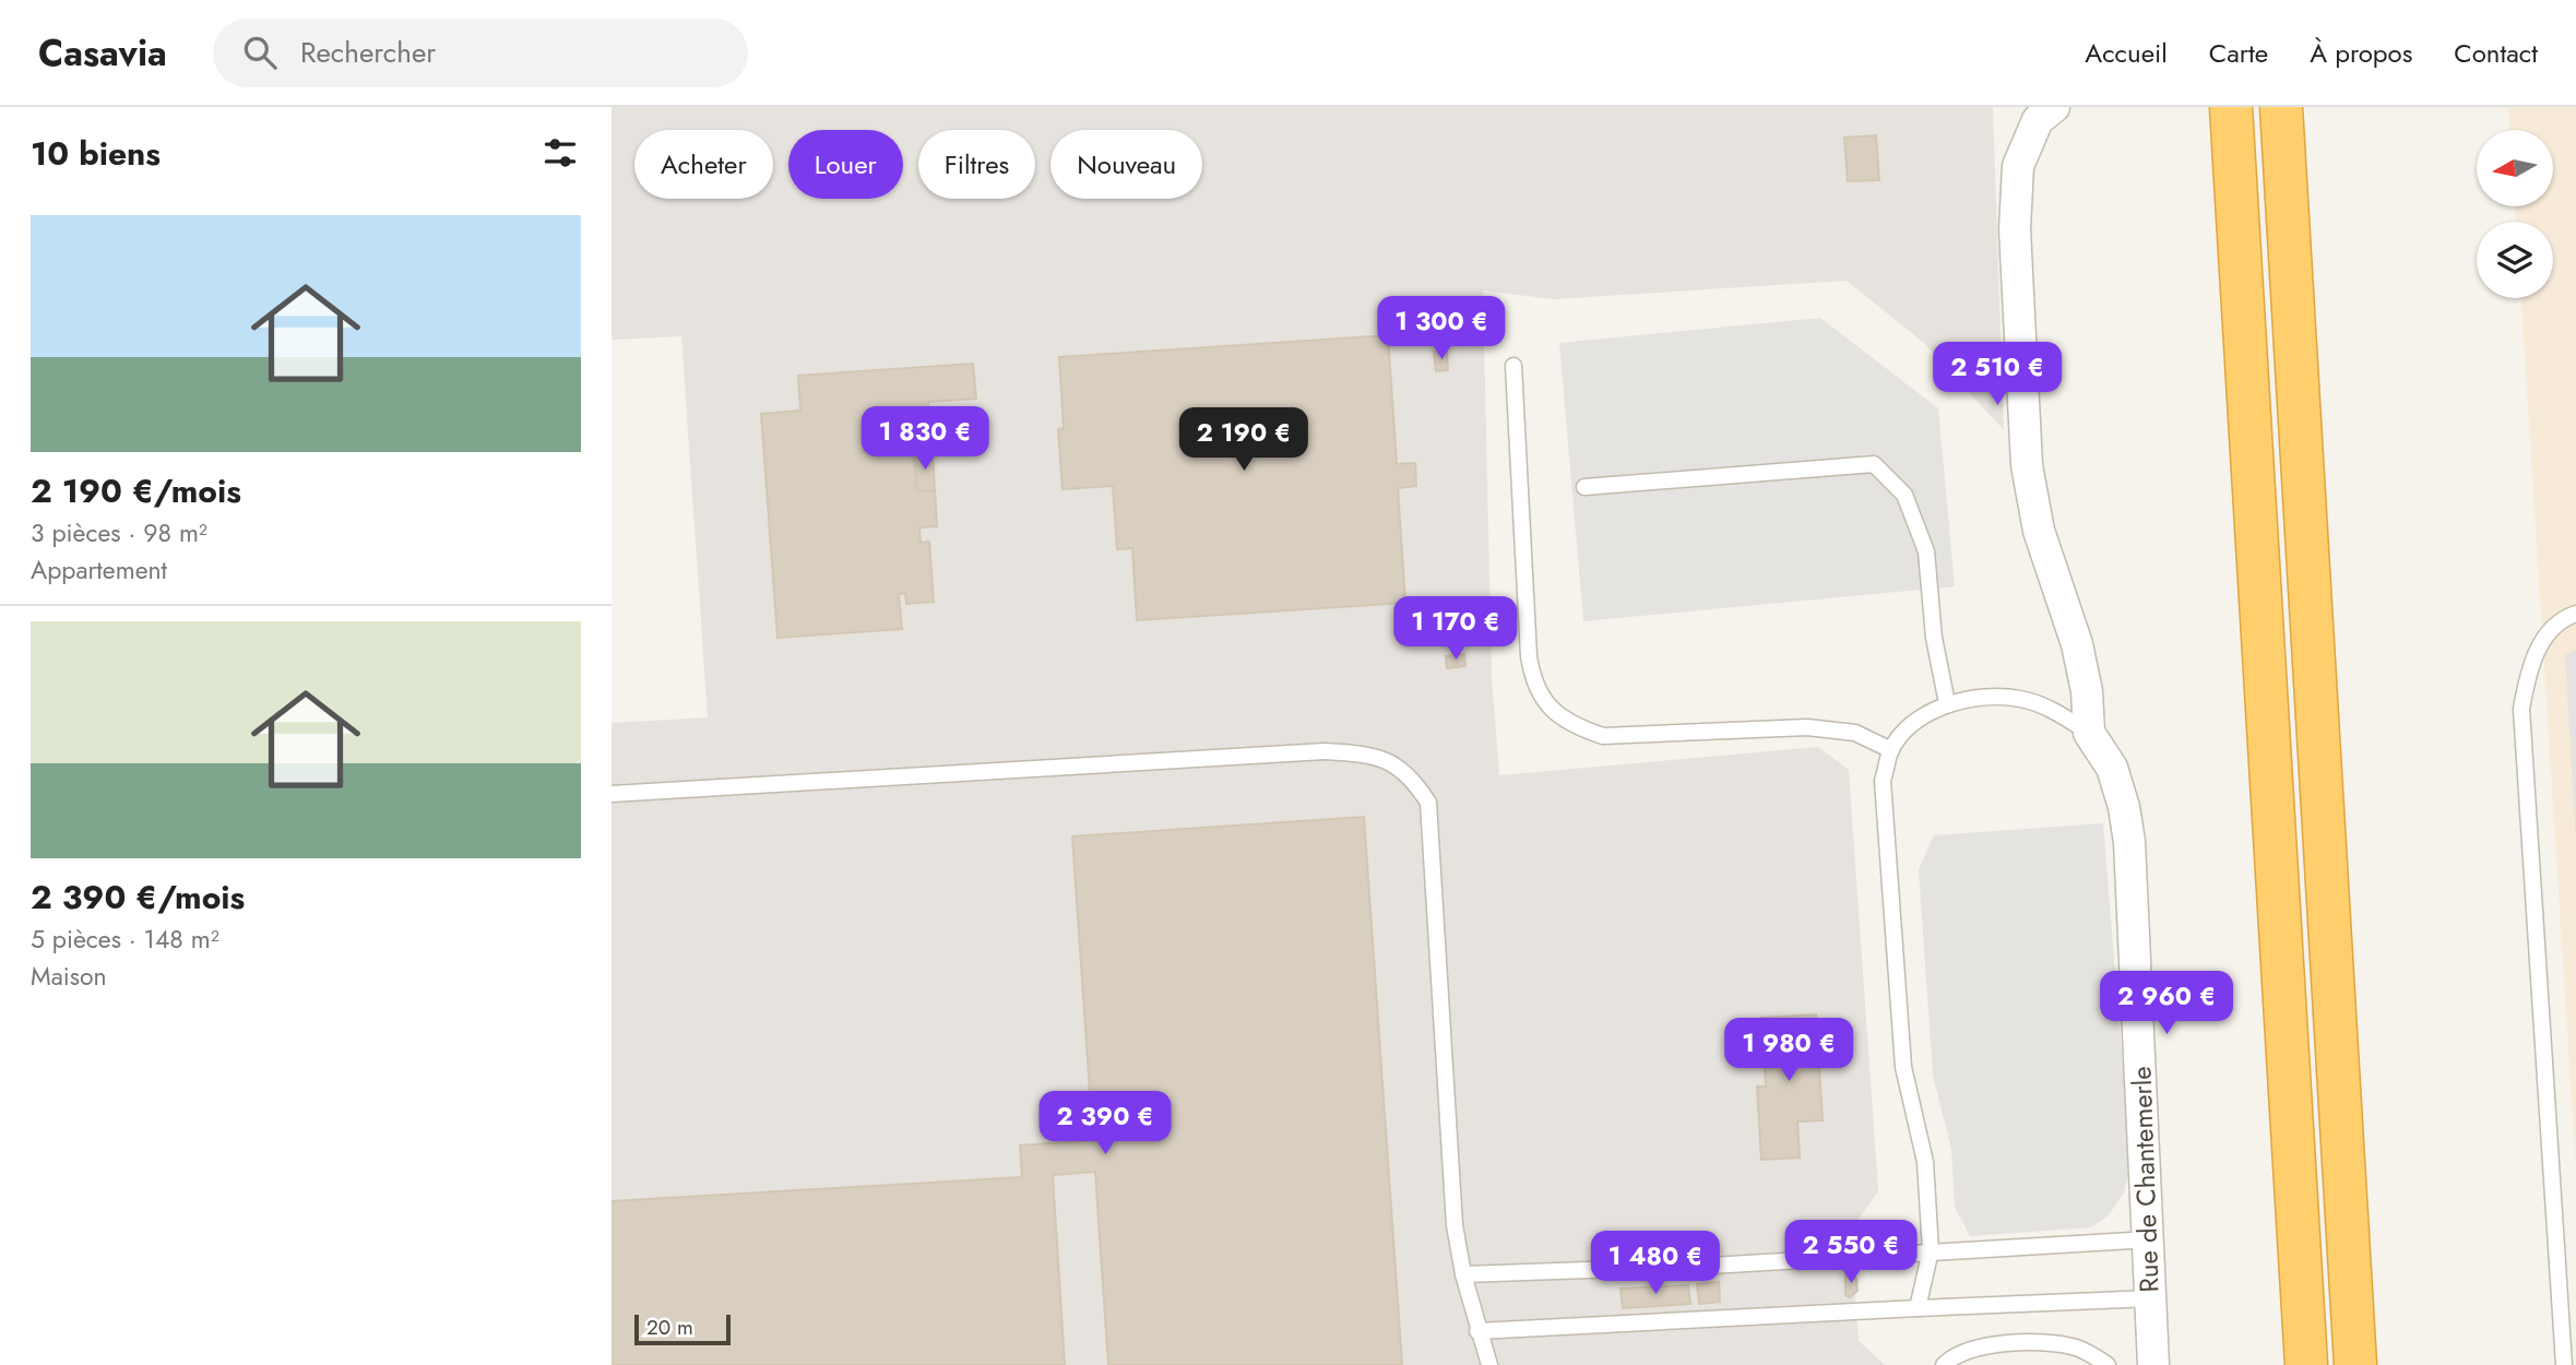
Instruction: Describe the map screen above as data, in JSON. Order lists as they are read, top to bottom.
{
  "streets": {
    "street": ["Rue de Chantemerle"]
  },
  "scale_bar": "20 m",
  "north": "left",
  "page": {
    "header": "Casavia",
    "search": "Rechercher",
    "nav": [
      "Accueil",
      "Carte",
      "À propos",
      "Contact"
    ],
    "heading": "10 biens",
    "chip": [
      "Acheter",
      "Louer",
      "Filtres",
      "Nouveau"
    ],
    "list": [
      {
        "name": "2 190 €/mois",
        "note": "3 pièces · 98 m² · Appartement"
      },
      {
        "name": "2 390 €/mois",
        "note": "5 pièces · 148 m² · Maison"
      }
    ],
    "price": [
      "1 300 €",
      "2 510 €",
      "1 830 €",
      "2 190 €",
      "1 170 €",
      "2 960 €",
      "1 980 €",
      "2 390 €",
      "2 550 €",
      "1 480 €"
    ],
    "scale": "20 m"
  }
}
